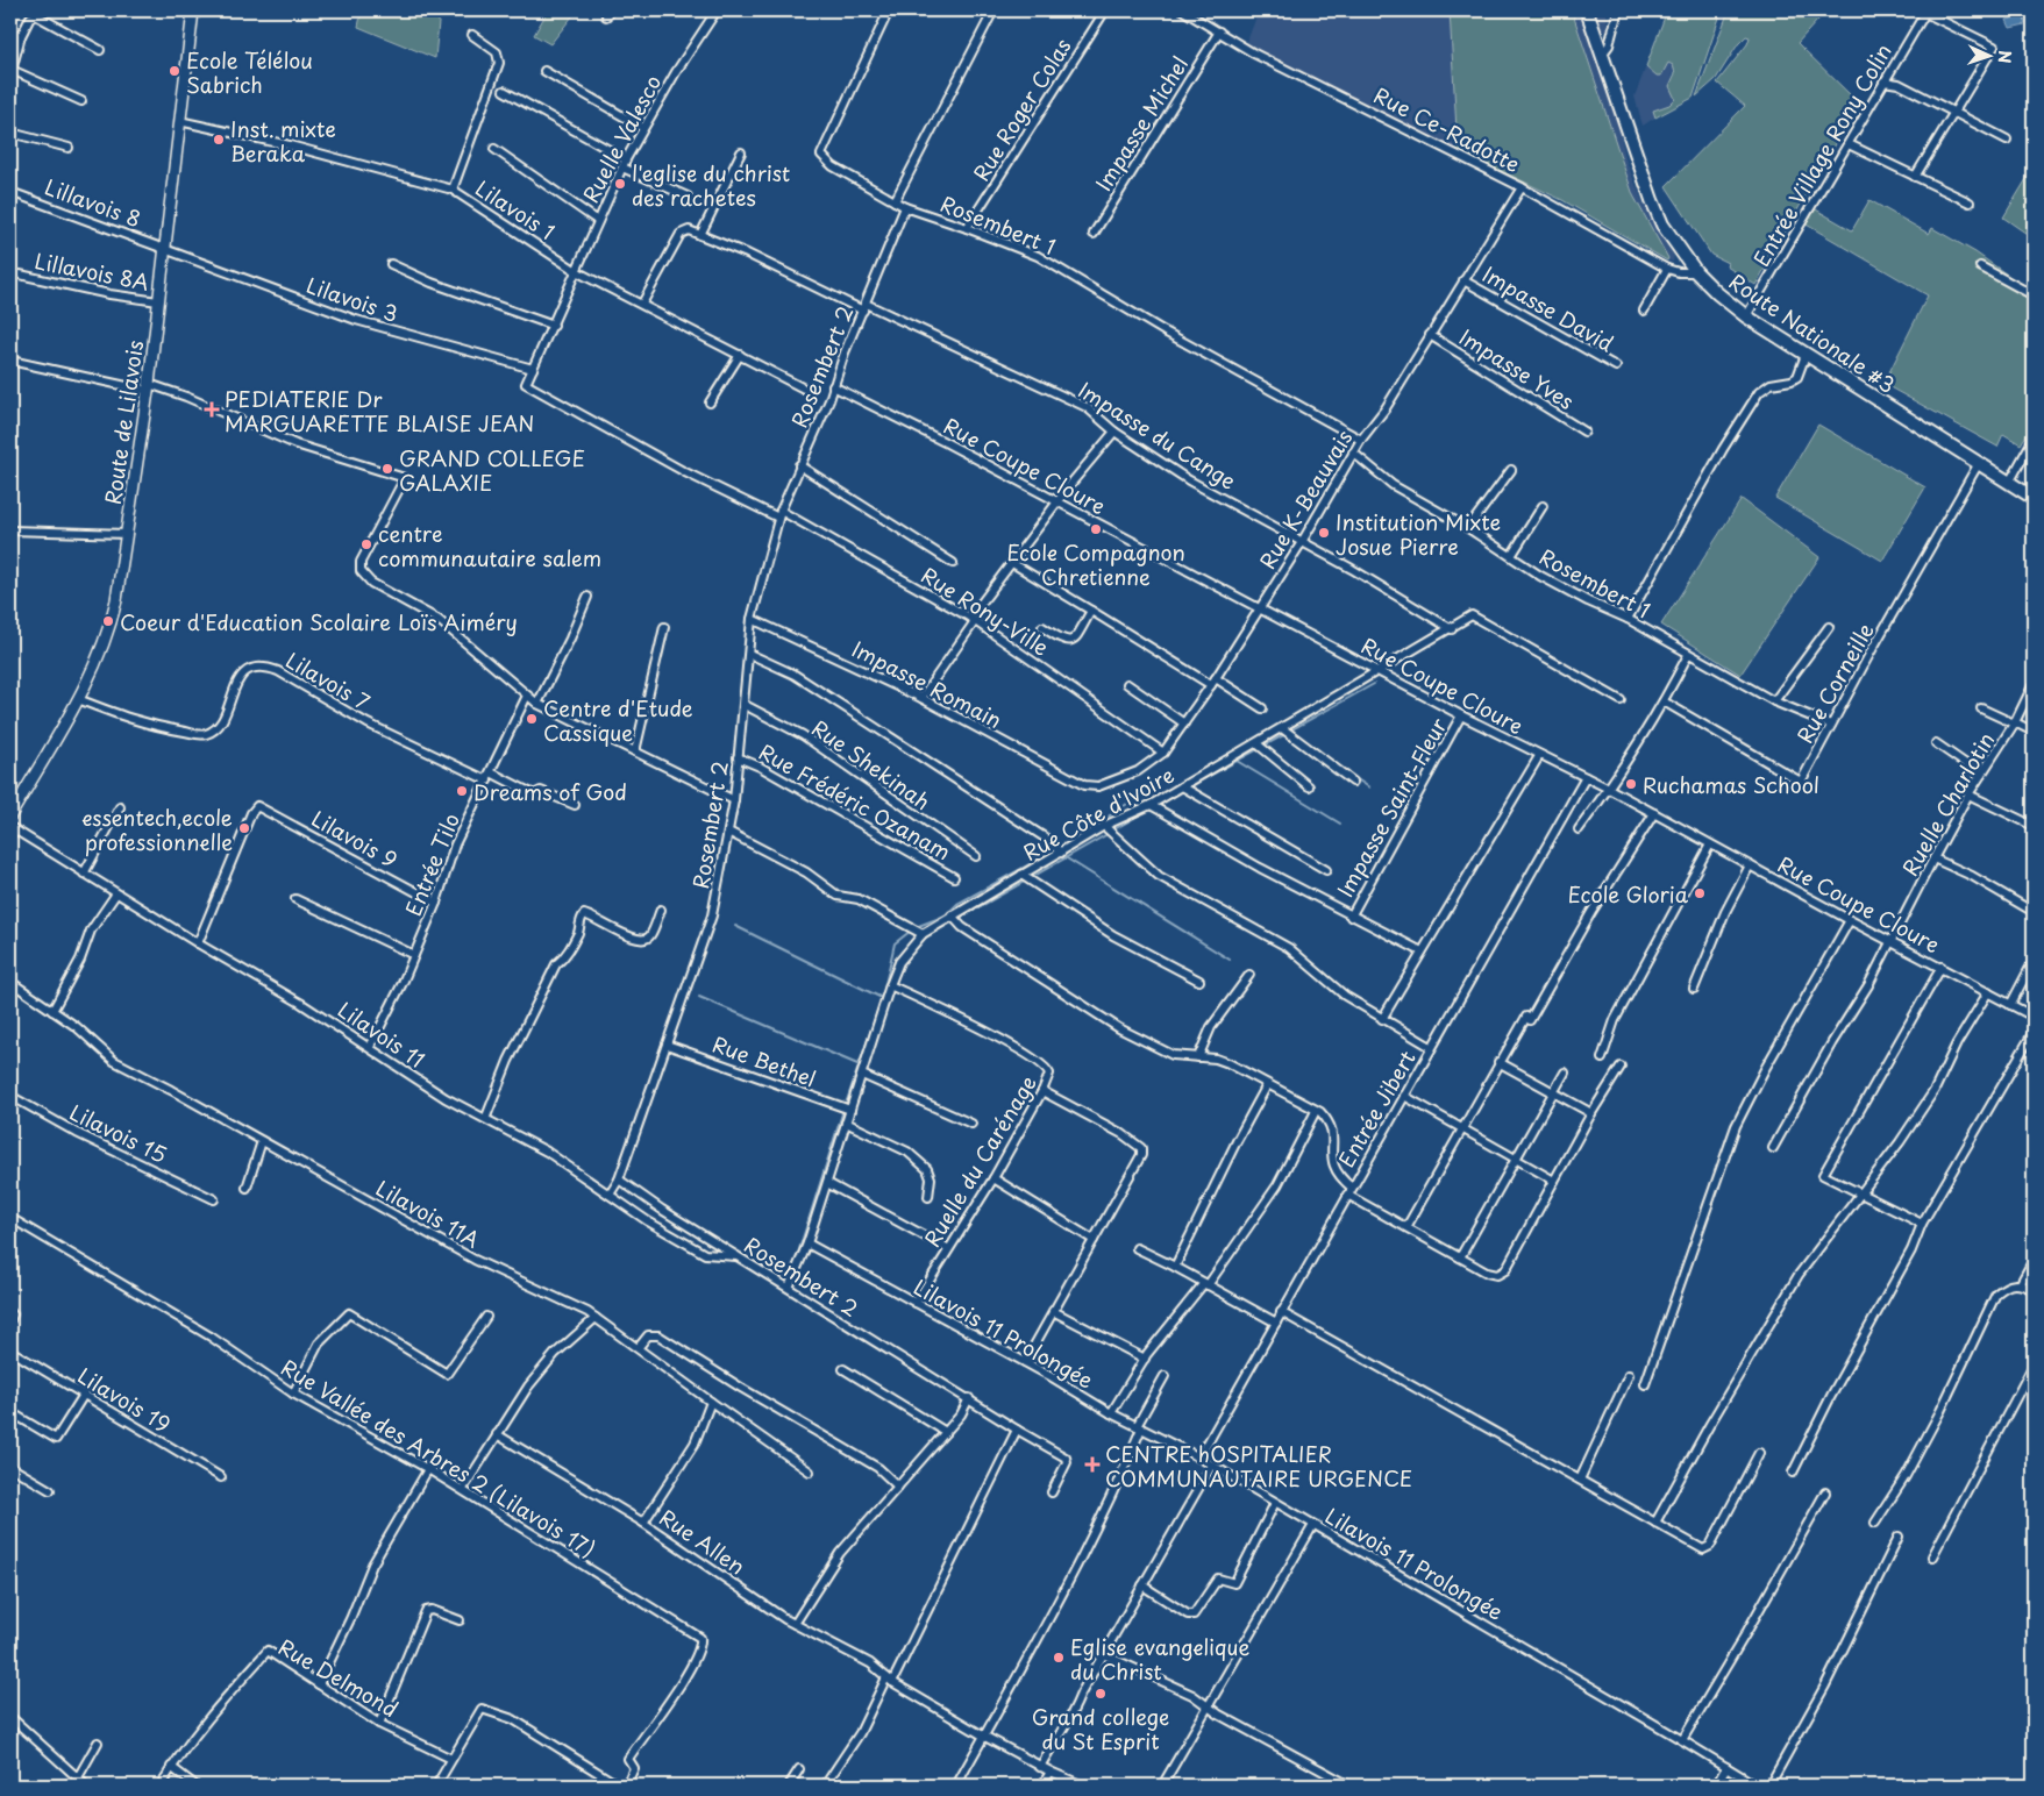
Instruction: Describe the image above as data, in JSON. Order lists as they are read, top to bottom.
{
  "streets": {
    "main road": ["Route Nationale #3", "Route de Lilavois"],
    "street": [
      "Rue Roger Colas",
      "Impasse Michel",
      "Rue Ce-Radotte",
      "Ruelle Valesco",
      "Entrée Village Rony Colin",
      "Lillavois 8",
      "Lilavois 1",
      "Rosembert 1",
      "Lillavois 8A",
      "Lilavois 3",
      "Impasse David",
      "Rosembert 2",
      "Impasse Yves",
      "Impasse du Cange",
      "Rue Coupe Cloure",
      "Rue K-Beauvais",
      "Rue Rony-Ville",
      "Lilavois 7",
      "Rue Corneille",
      "Impasse Romain",
      "Rue Shekinah",
      "Rue Frédéric Ozanam",
      "Ruelle Charlotin",
      "Impasse Saint-Fleur",
      "Rue Côte d'Ivoire",
      "Lilavois 9",
      "Entrée Tilo",
      "Lilavois 11",
      "Rue Bethel",
      "Entrée Jibert",
      "Lilavois 15",
      "Ruelle du Carénage",
      "Lilavois 11A",
      "Lilavois 11 Prolongée",
      "Lilavois 19",
      "Rue Vallée des Arbres 2 (Lilavois 17)",
      "Rue Allen",
      "Rue Delmond"
    ]
  },
  "crossings": [
    ["Rue Roger Colas", "Rosembert 1"],
    ["Impasse Michel", "Rue Ce-Radotte"],
    ["Rue Ce-Radotte", "Route Nationale #3"],
    ["Rue Ce-Radotte", "Rue K-Beauvais"],
    ["Ruelle Valesco", "Lilavois 1"],
    ["Ruelle Valesco", "Lilavois 3"],
    ["Ruelle Valesco", "Rue Rony-Ville"],
    ["Entrée Village Rony Colin", "Route Nationale #3"],
    ["Lillavois 8", "Lilavois 3"],
    ["Lillavois 8", "Route de Lilavois"],
    ["Lilavois 1", "Route de Lilavois"],
    ["Rosembert 1", "Rosembert 2"],
    ["Rosembert 1", "Rue K-Beauvais"],
    ["Rosembert 1", "Rue Corneille"],
    ["Lillavois 8A", "Route de Lilavois"],
    ["Lilavois 3", "Route de Lilavois"],
    ["Impasse David", "Rue K-Beauvais"],
    ["Route Nationale #3", "Rue Corneille"],
    ["Rosembert 2", "Impasse du Cange"],
    ["Rosembert 2", "Rue Coupe Cloure"],
    ["Rosembert 2", "Rue Rony-Ville"],
    ["Rosembert 2", "Impasse Romain"],
    ["Rosembert 2", "Rue Shekinah"],
    ["Rosembert 2", "Rue Frédéric Ozanam"],
    ["Rosembert 2", "Rue Côte d'Ivoire"],
    ["Rosembert 2", "Lilavois 11"],
    ["Rosembert 2", "Rue Bethel"],
    ["Impasse Yves", "Rue K-Beauvais"],
    ["Route de Lilavois", "Lilavois 7"],
    ["Impasse du Cange", "Rue K-Beauvais"],
    ["Impasse du Cange", "Rue Côte d'Ivoire"],
    ["Rue Coupe Cloure", "Rue K-Beauvais"],
    ["Rue Coupe Cloure", "Ruelle Charlotin"],
    ["Rue Coupe Cloure", "Impasse Saint-Fleur"],
    ["Rue Coupe Cloure", "Rue Côte d'Ivoire"],
    ["Rue Coupe Cloure", "Entrée Jibert"],
    ["Rue K-Beauvais", "Rue Rony-Ville"],
    ["Rue K-Beauvais", "Impasse Romain"],
    ["Lilavois 7", "Entrée Tilo"],
    ["Rue Côte d'Ivoire", "Rue Bethel"],
    ["Rue Côte d'Ivoire", "Ruelle du Carénage"],
    ["Rue Côte d'Ivoire", "Lilavois 11 Prolongée"],
    ["Lilavois 9", "Entrée Tilo"],
    ["Lilavois 9", "Lilavois 11"],
    ["Entrée Tilo", "Lilavois 11"],
    ["Entrée Jibert", "Lilavois 11 Prolongée"],
    ["Ruelle du Carénage", "Lilavois 11 Prolongée"]
  ],
  "places": {
    "other": [
      "Ecole Télélou Sabrich",
      "Inst. mixte Beraka",
      "l'eglise du christ des rachetes",
      "GRAND COLLEGE GALAXIE",
      "Ecole Compagnon Chretienne",
      "Institution Mixte Josue Pierre",
      "centre communautaire salem",
      "Coeur d'Education Scolaire Loïs Aiméry",
      "Centre d'Etude Cassique",
      "Ruchamas School",
      "Dreams of God",
      "essentech,ecole professionnelle",
      "Ecole Gloria",
      "Eglise evangelique du Christ",
      "Grand college du St Esprit"
    ],
    "health": ["PEDIATERIE Dr MARGUARETTE BLAISE JEAN", "CENTRE hOSPITALIER COMMUNAUTAIRE URGENCE"]
  },
  "north": "right"
}
